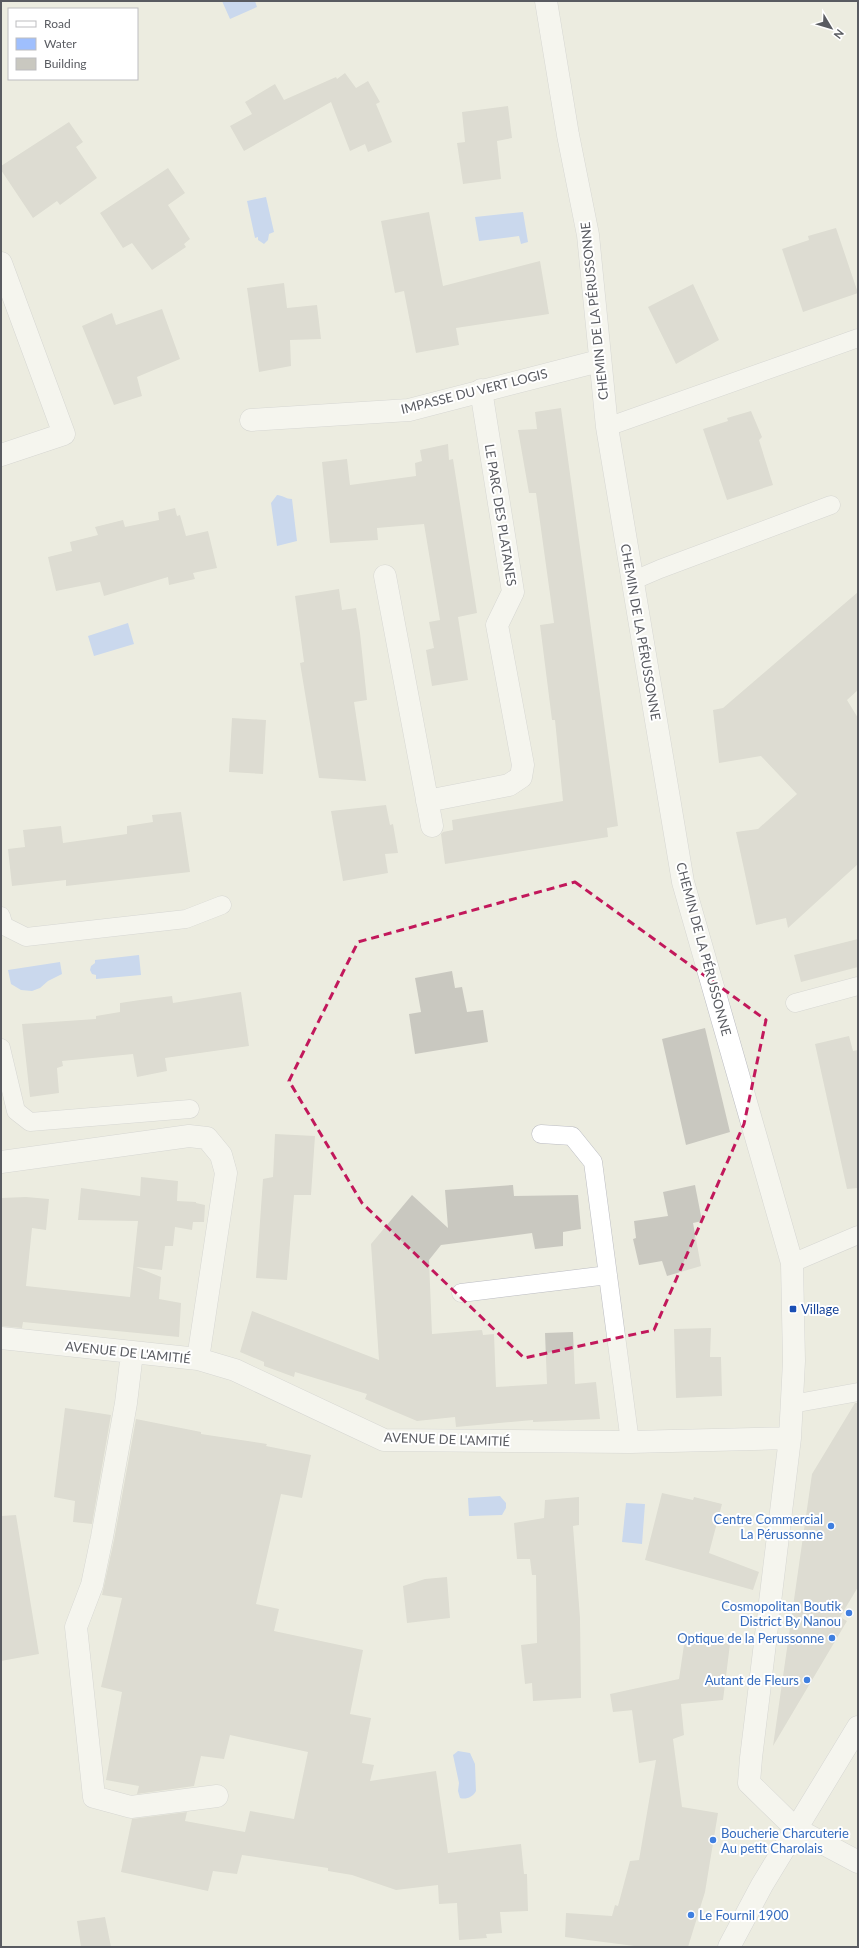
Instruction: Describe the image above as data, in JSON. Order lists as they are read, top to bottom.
{
  "streets": {
    "street": [
      "CHEMIN DE LA PÉRUSSONNE",
      "IMPASSE DU VERT LOGIS",
      "LE PARC DES PLATANES",
      "AVENUE DE L'AMITIÉ"
    ]
  },
  "crossings": [
    ["CHEMIN DE LA PÉRUSSONNE", "IMPASSE DU VERT LOGIS"],
    ["CHEMIN DE LA PÉRUSSONNE", "AVENUE DE L'AMITIÉ"],
    ["IMPASSE DU VERT LOGIS", "LE PARC DES PLATANES"]
  ],
  "places": {
    "transit": ["Village"],
    "other": [
      "Centre Commercial La Pérussonne",
      "Cosmopolitan Boutik District By Nanou",
      "Optique de la Perussonne",
      "Autant de Fleurs",
      "Boucherie Charcuterie Au petit Charolais",
      "Le Fournil 1900"
    ]
  },
  "legend": ["Road", "Water", "Building"],
  "north": "bottom right"
}
